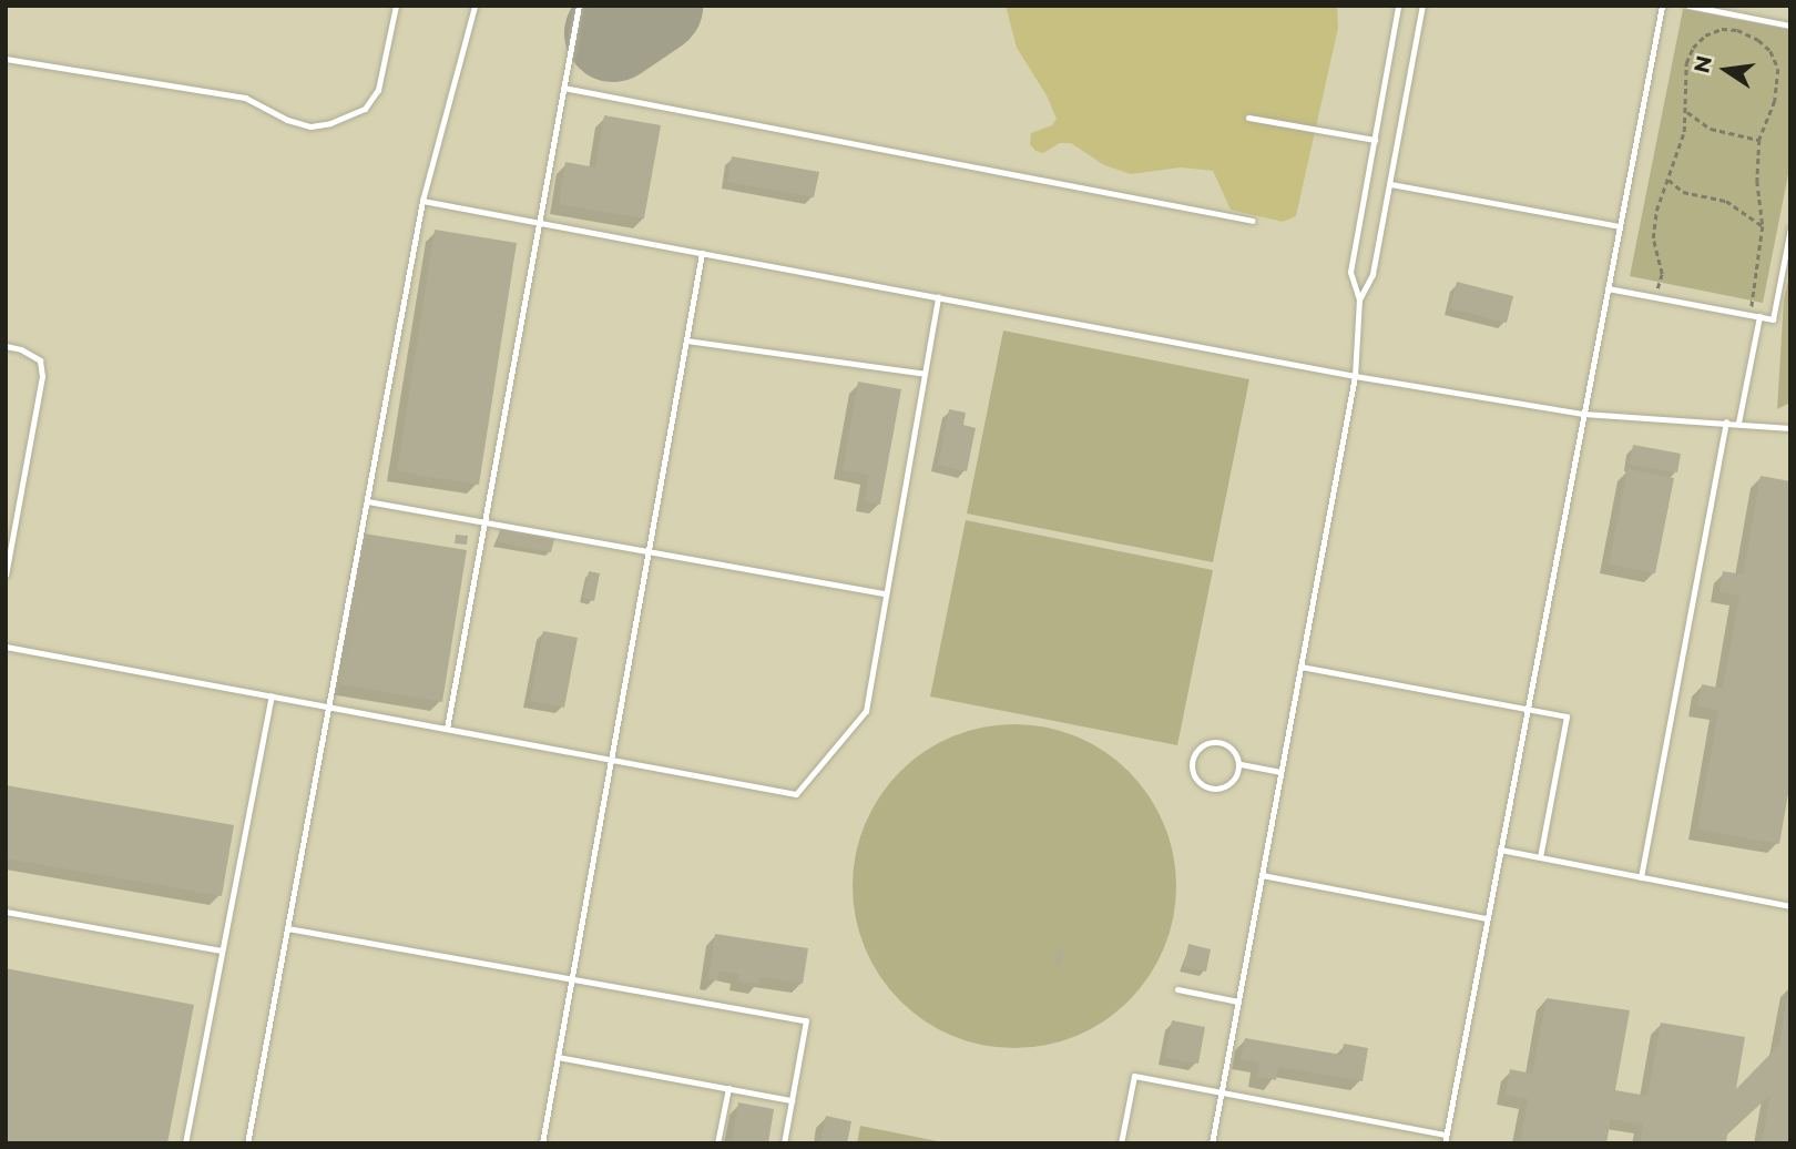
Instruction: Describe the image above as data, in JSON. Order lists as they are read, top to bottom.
{
  "north": "left"
}
